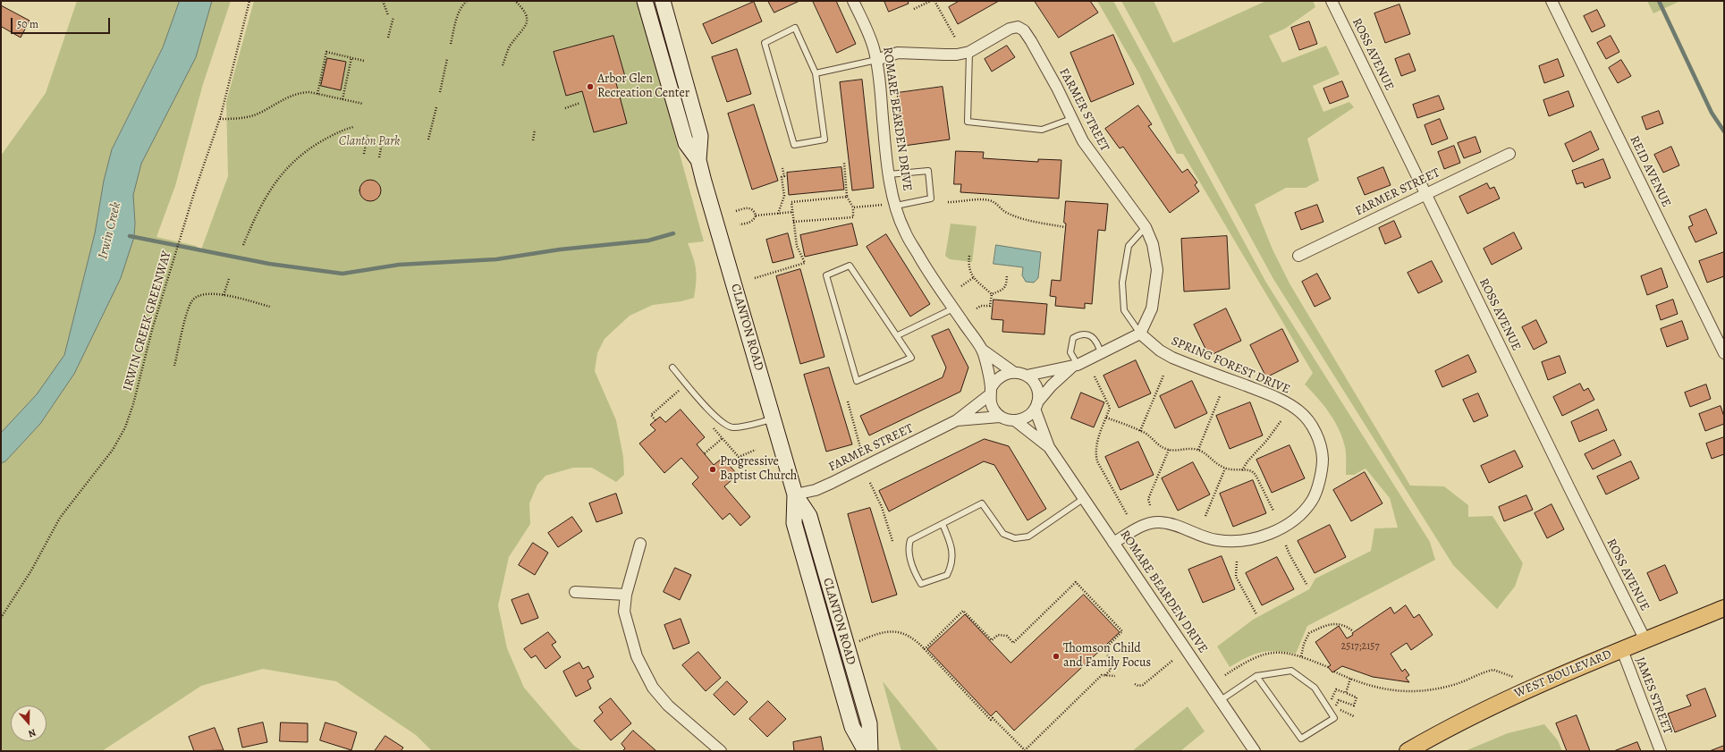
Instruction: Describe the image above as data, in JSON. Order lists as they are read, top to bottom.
{
  "streets": {
    "main road": ["CLANTON ROAD", "WEST BOULEVARD"],
    "street": [
      "ROSS AVENUE",
      "FARMER STREET",
      "ROMARE BEARDEN DRIVE",
      "REID AVENUE",
      "SPRING FOREST DRIVE",
      "JAMES STREET"
    ],
    "path": ["IRWIN CREEK GREENWAY"]
  },
  "crossings": [
    ["ROSS AVENUE", "FARMER STREET"],
    ["ROSS AVENUE", "WEST BOULEVARD"],
    ["FARMER STREET", "ROMARE BEARDEN DRIVE"],
    ["FARMER STREET", "CLANTON ROAD"],
    ["FARMER STREET", "SPRING FOREST DRIVE"],
    ["ROMARE BEARDEN DRIVE", "SPRING FOREST DRIVE"],
    ["WEST BOULEVARD", "JAMES STREET"]
  ],
  "water": ["Irwin Creek"],
  "parks": ["Clanton Park"],
  "places": ["Arbor Glen Recreation Center", "Progressive Baptist Church", "Thomson Child and Family Focus"],
  "house_numbers": ["2517;2157"],
  "scale_bar": "50 m",
  "north": "bottom"
}
